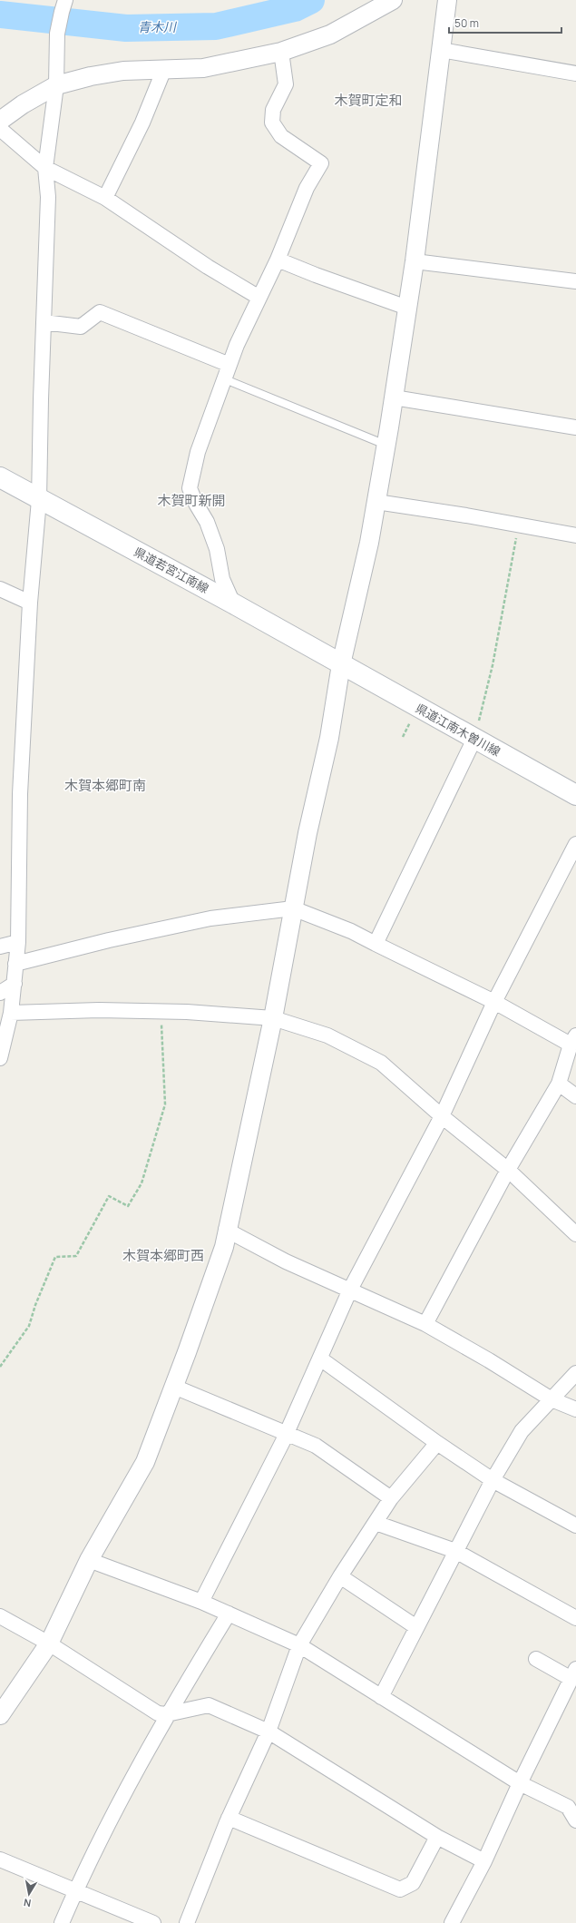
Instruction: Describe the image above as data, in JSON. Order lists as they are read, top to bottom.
{
  "streets": {
    "main road": ["県道若宮江南線", "県道江南木曽川線"]
  },
  "crossings": [
    ["県道若宮江南線", "県道江南木曽川線"]
  ],
  "districts": [
    "木賀町定和",
    "木賀町新開",
    "木賀本郷町南",
    "木賀本郷町西"
  ],
  "water": ["青木川"],
  "scale_bar": "50 m",
  "north": "bottom"
}
